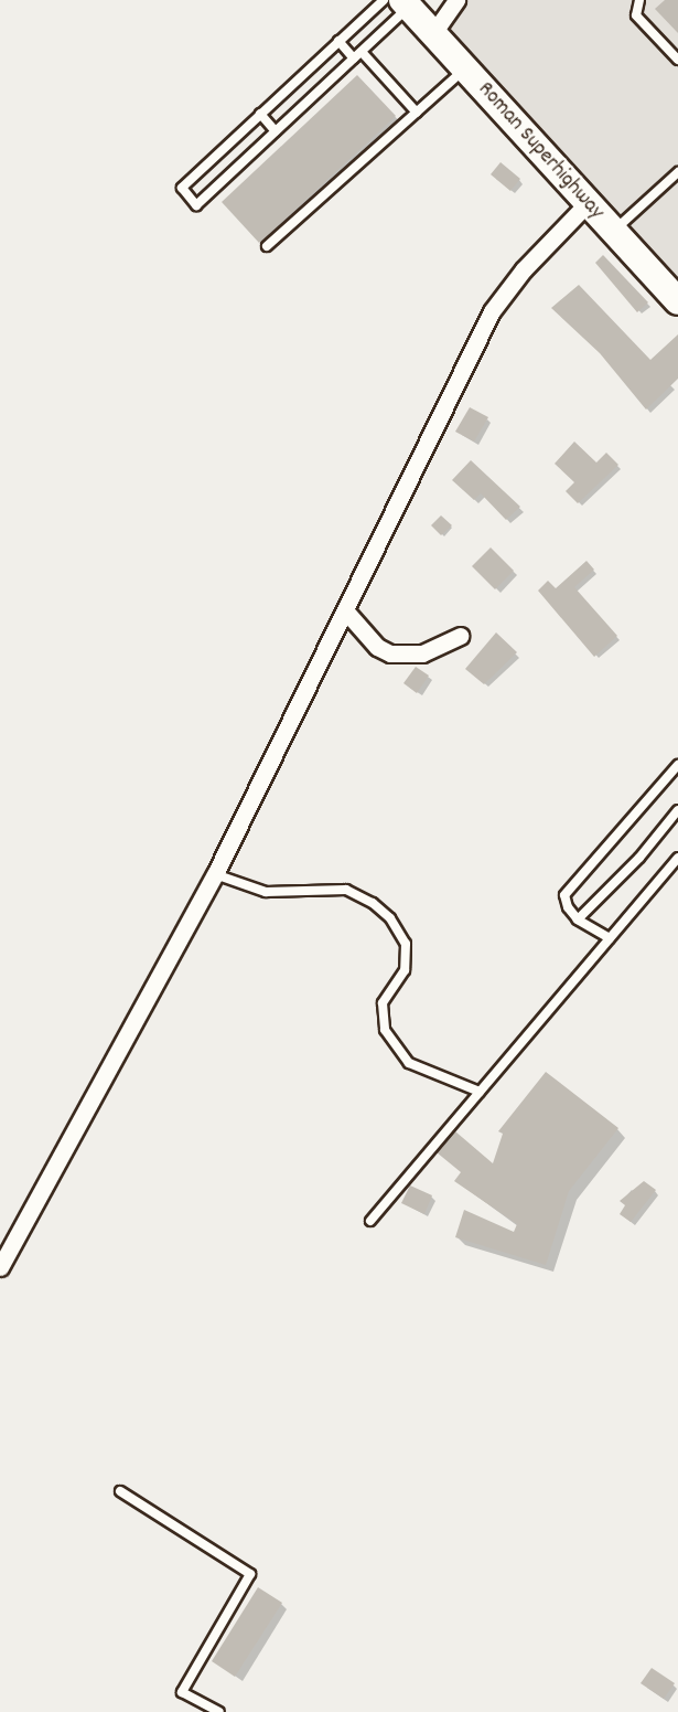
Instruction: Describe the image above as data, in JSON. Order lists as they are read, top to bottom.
{
  "streets": {
    "main road": ["Roman Superhighway"]
  }
}
